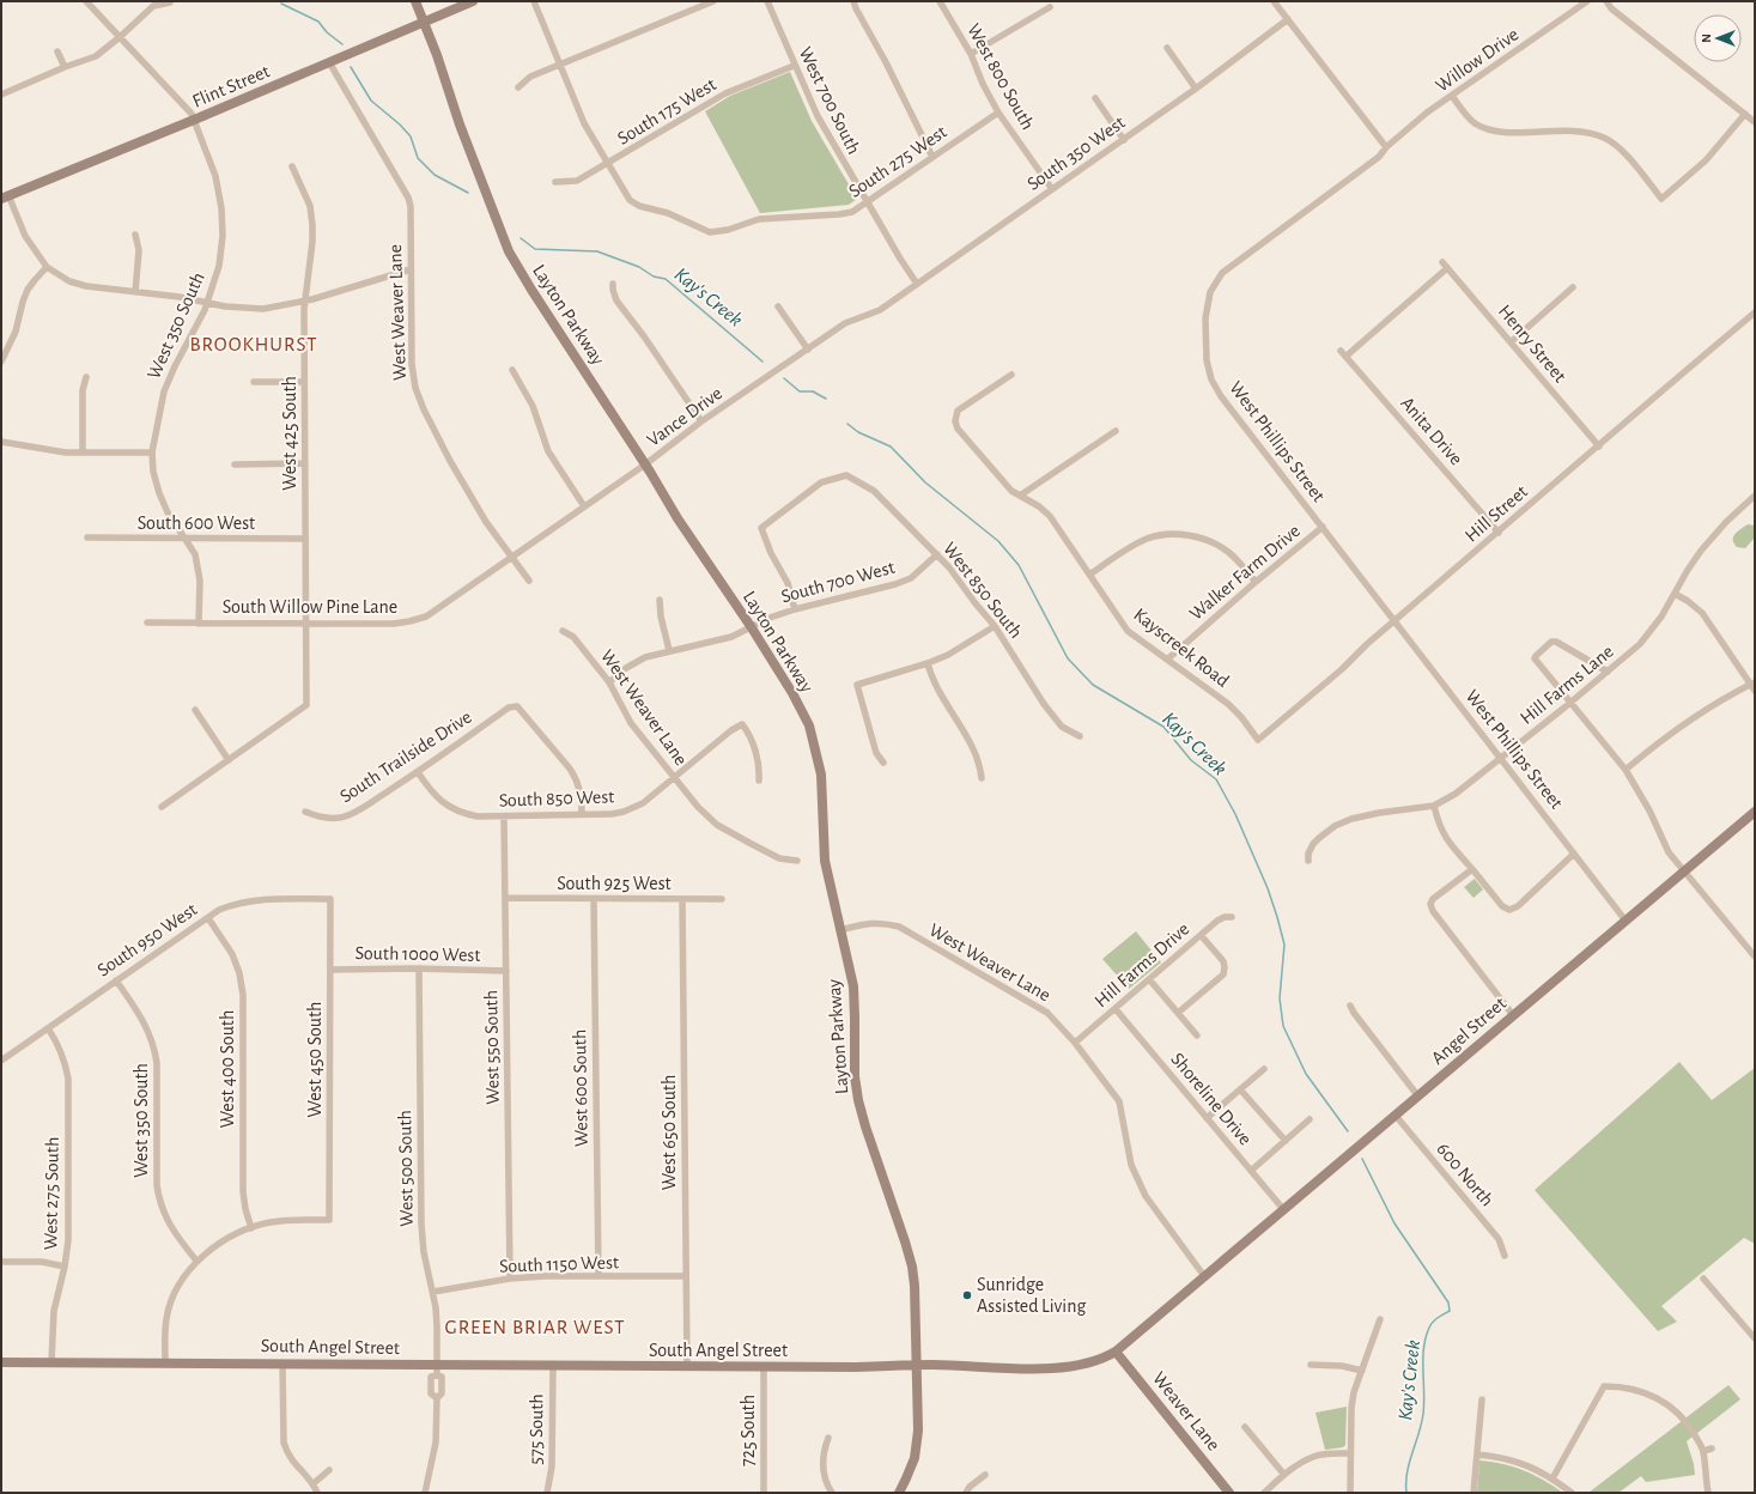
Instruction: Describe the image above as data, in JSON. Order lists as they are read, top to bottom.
{
  "streets": {
    "main road": [
      "Flint Street",
      "Layton Parkway",
      "Angel Street",
      "South Angel Street",
      "Weaver Lane"
    ],
    "street": [
      "Willow Drive",
      "West 800 South",
      "West 700 South",
      "South 175 West",
      "South 350 West",
      "South 275 West",
      "West Weaver Lane",
      "West 350 South",
      "Henry Street",
      "Vance Drive",
      "Anita Drive",
      "West 425 South",
      "West Phillips Street",
      "Hill Street",
      "South 600 West",
      "Walker Farm Drive",
      "South 700 West",
      "West 850 South",
      "South Willow Pine Lane",
      "Kayscreek Road",
      "Hill Farms Lane",
      "South Trailside Drive",
      "South 850 West",
      "South 925 West",
      "South 950 West",
      "South 1000 West",
      "Hill Farms Drive",
      "West 550 South",
      "West 450 South",
      "West 400 South",
      "West 600 South",
      "Shoreline Drive",
      "West 650 South",
      "West 500 South",
      "600 North",
      "West 275 South",
      "South 1150 West",
      "575 South",
      "725 South"
    ]
  },
  "crossings": [
    ["Willow Drive", "West Phillips Street"],
    ["West 800 South", "South 350 West"],
    ["West 800 South", "South 275 West"],
    ["Flint Street", "West Weaver Lane"],
    ["Flint Street", "Layton Parkway"],
    ["Flint Street", "West 350 South"],
    ["West 700 South", "South 175 West"],
    ["West 700 South", "South 350 West"],
    ["West 700 South", "South 275 West"],
    ["South 175 West", "South 275 West"],
    ["South 350 West", "Vance Drive"],
    ["West Weaver Lane", "Layton Parkway"],
    ["West Weaver Lane", "Vance Drive"],
    ["West Weaver Lane", "South 700 West"],
    ["West Weaver Lane", "South Willow Pine Lane"],
    ["West Weaver Lane", "South 850 West"],
    ["West Weaver Lane", "Hill Farms Drive"],
    ["West Weaver Lane", "Angel Street"],
    ["West Weaver Lane", "South Angel Street"],
    ["Layton Parkway", "Vance Drive"],
    ["Layton Parkway", "South 700 West"],
    ["Layton Parkway", "South Angel Street"],
    ["West 350 South", "South 600 West"],
    ["West 350 South", "South Willow Pine Lane"],
    ["West 350 South", "South 950 West"],
    ["Henry Street", "Hill Street"],
    ["Vance Drive", "South Willow Pine Lane"],
    ["Anita Drive", "Hill Street"],
    ["West 425 South", "South 600 West"],
    ["West 425 South", "South Willow Pine Lane"],
    ["West Phillips Street", "Hill Street"],
    ["West Phillips Street", "Walker Farm Drive"],
    ["West Phillips Street", "Hill Farms Lane"],
    ["West Phillips Street", "Angel Street"],
    ["Hill Street", "Kayscreek Road"],
    ["Walker Farm Drive", "Kayscreek Road"],
    ["South 700 West", "West 850 South"],
    ["South Trailside Drive", "South 850 West"],
    ["South 850 West", "West 550 South"],
    ["South 925 West", "West 550 South"],
    ["South 925 West", "West 600 South"],
    ["South 925 West", "West 650 South"],
    ["South 950 West", "West 450 South"],
    ["South 950 West", "West 400 South"],
    ["South 950 West", "West 275 South"],
    ["South 1000 West", "West 550 South"],
    ["South 1000 West", "West 450 South"],
    ["South 1000 West", "West 500 South"],
    ["Hill Farms Drive", "Shoreline Drive"],
    ["Angel Street", "Shoreline Drive"],
    ["Angel Street", "600 North"],
    ["Angel Street", "South Angel Street"],
    ["West 550 South", "South 1150 West"],
    ["West 450 South", "West 400 South"],
    ["West 600 South", "South 1150 West"],
    ["West 650 South", "South 1150 West"],
    ["West 650 South", "South Angel Street"],
    ["West 500 South", "South 1150 West"],
    ["West 500 South", "South Angel Street"],
    ["West 275 South", "South Angel Street"],
    ["South Angel Street", "Weaver Lane"],
    ["South Angel Street", "575 South"],
    ["South Angel Street", "725 South"]
  ],
  "districts": ["BROOKHURST", "GREEN BRIAR WEST"],
  "water": ["Kay's Creek"],
  "places": ["Sunridge Assisted Living"],
  "north": "left"
}
